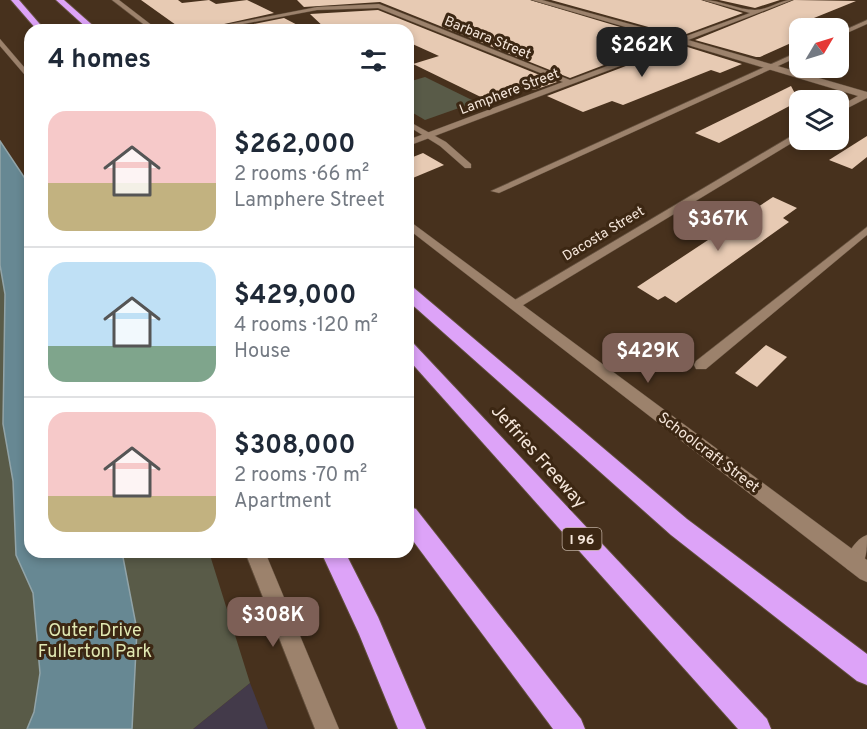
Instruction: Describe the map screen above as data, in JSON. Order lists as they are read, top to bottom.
{
  "streets": {
    "highway": ["Jeffries Freeway", "I 96"],
    "street": [
      "Barbara Street",
      "Lamphere Street",
      "Dacosta Street",
      "Schoolcraft Street"
    ]
  },
  "crossings": [
    ["Barbara Street", "Lamphere Street"],
    ["Dacosta Street", "Schoolcraft Street"]
  ],
  "parks": ["Outer Drive Fullerton Park"],
  "north": "top right",
  "page": {
    "heading": "4 homes",
    "price": [
      "$262K",
      "$367K",
      "$429K",
      "$308K"
    ],
    "list": [
      {
        "name": "$262,000",
        "note": "2 rooms · 66 m² · Lamphere Street"
      },
      {
        "name": "$429,000",
        "note": "4 rooms · 120 m² · House"
      },
      {
        "name": "$308,000",
        "note": "2 rooms · 70 m² · Apartment"
      }
    ]
  }
}
